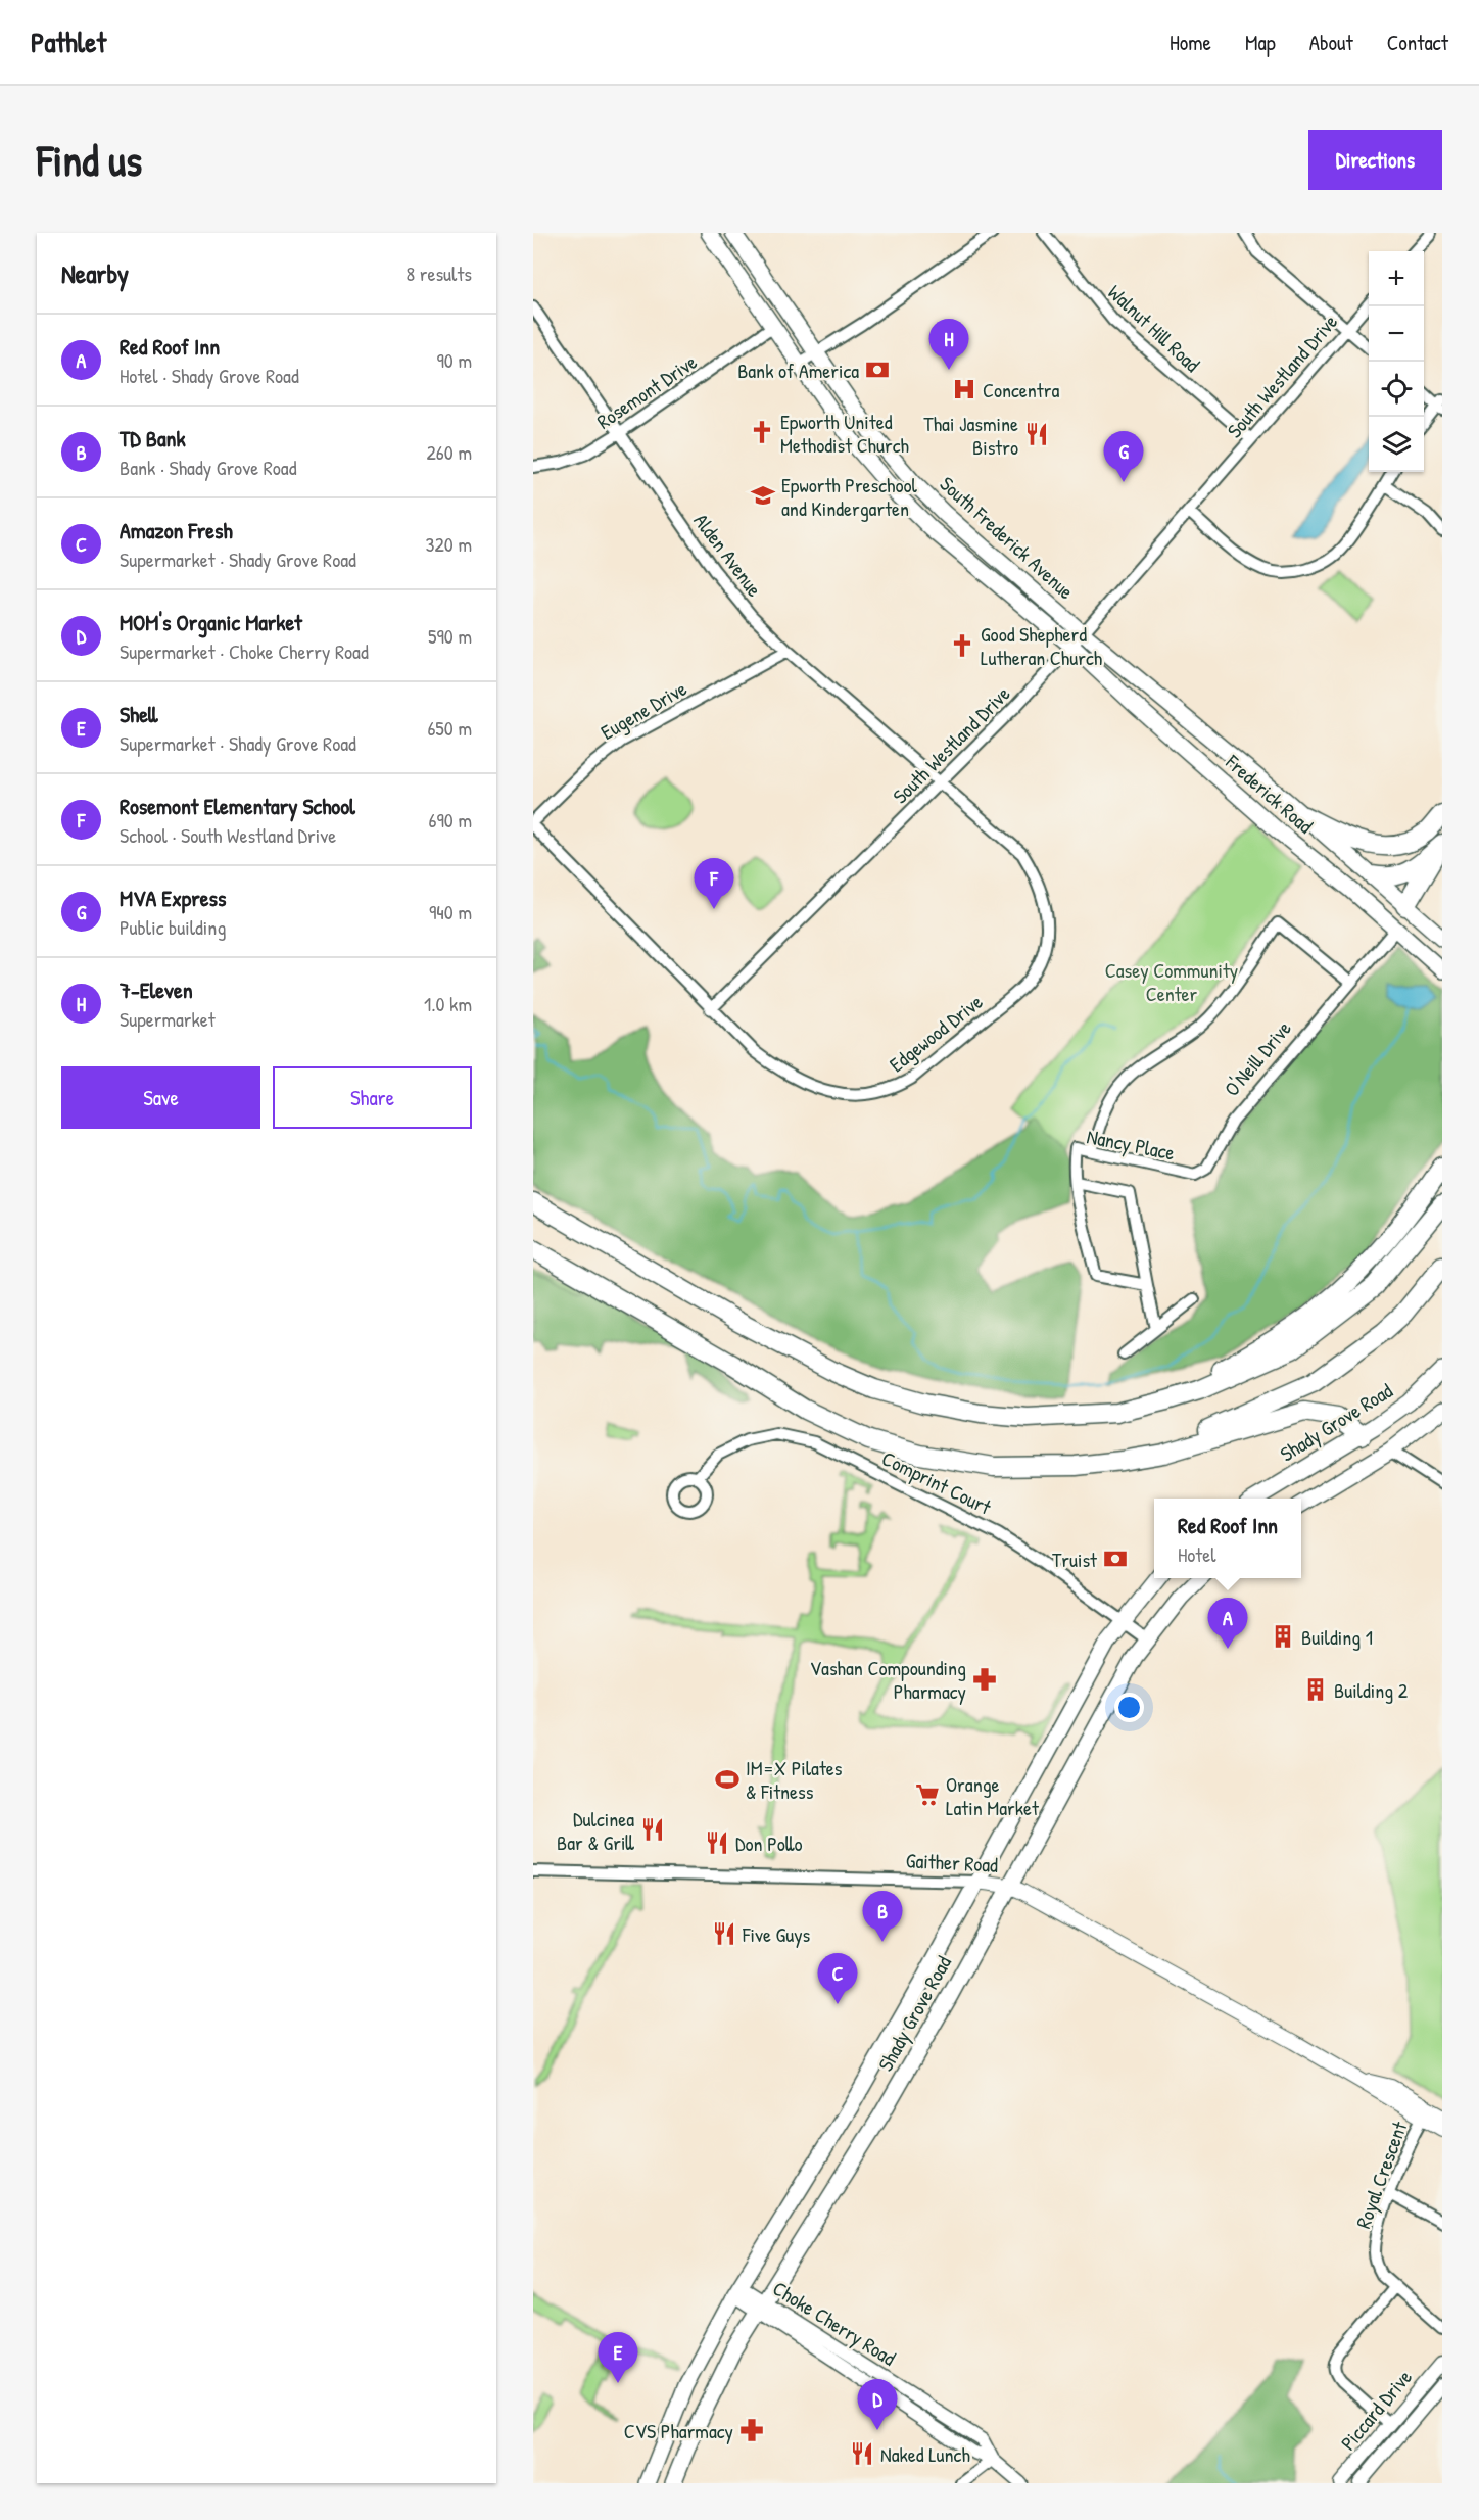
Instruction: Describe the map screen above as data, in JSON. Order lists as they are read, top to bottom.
{
  "streets": {
    "main road": [
      "South Frederick Avenue",
      "Frederick Road",
      "O'Neill Drive",
      "Shady Grove Road",
      "Gaither Road"
    ],
    "street": [
      "Walnut Hill Road",
      "South Westland Drive",
      "Rosemont Drive",
      "Alden Avenue",
      "Eugene Drive",
      "Edgewood Drive",
      "Nancy Place",
      "Comprint Court",
      "Royal Crescent",
      "Choke Cherry Road",
      "Piccard Drive"
    ]
  },
  "crossings": [
    ["Walnut Hill Road", "South Westland Drive"],
    ["South Westland Drive", "South Frederick Avenue"],
    ["South Westland Drive", "Alden Avenue"],
    ["South Westland Drive", "Frederick Road"],
    ["South Westland Drive", "Edgewood Drive"],
    ["Rosemont Drive", "South Frederick Avenue"],
    ["Rosemont Drive", "Alden Avenue"],
    ["South Frederick Avenue", "Frederick Road"],
    ["Alden Avenue", "Eugene Drive"],
    ["Alden Avenue", "Edgewood Drive"],
    ["Eugene Drive", "Edgewood Drive"],
    ["Frederick Road", "O'Neill Drive"],
    ["O'Neill Drive", "Nancy Place"],
    ["Shady Grove Road", "Comprint Court"],
    ["Shady Grove Road", "Gaither Road"],
    ["Shady Grove Road", "Choke Cherry Road"],
    ["Gaither Road", "Royal Crescent"]
  ],
  "parks": ["Casey Community Center"],
  "places": {
    "bank": ["Bank of America", "Truist"],
    "hospital": ["Concentra"],
    "church": ["Epworth United Methodist Church", "Good Shepherd Lutheran Church"],
    "restaurant": [
      "Thai Jasmine Bistro",
      "Dulcinea Bar & Grill",
      "Don Pollo",
      "Five Guys",
      "Naked Lunch"
    ],
    "school or university": ["Epworth Preschool and Kindergarten"],
    "building": ["Building 1", "Building 2"],
    "pharmacy": ["Vashan Compounding Pharmacy", "CVS Pharmacy"],
    "sports": ["IM=X Pilates & Fitness"],
    "supermarket": ["Orange Latin Market"]
  },
  "page": {
    "header": "Pathlet",
    "nav": [
      "Home",
      "Map",
      "About",
      "Contact"
    ],
    "buttons": [
      "Directions",
      ["Save", "Share"]
    ],
    "title": "Find us",
    "heading": ["Nearby", "8 results"],
    "map_buttons": ["+", "−"],
    "list": [
      {
        "mark": "A",
        "name": "Red Roof Inn",
        "note": "Hotel · Shady Grove Road",
        "value": "90 m"
      },
      {
        "mark": "B",
        "name": "TD Bank",
        "note": "Bank · Shady Grove Road",
        "value": "260 m"
      },
      {
        "mark": "C",
        "name": "Amazon Fresh",
        "note": "Supermarket · Shady Grove Road",
        "value": "320 m"
      },
      {
        "mark": "D",
        "name": "MOM's Organic Market",
        "note": "Supermarket · Choke Cherry Road",
        "value": "590 m"
      },
      {
        "mark": "E",
        "name": "Shell",
        "note": "Supermarket · Shady Grove Road",
        "value": "650 m"
      },
      {
        "mark": "F",
        "name": "Rosemont Elementary School",
        "note": "School · South Westland Drive",
        "value": "690 m"
      },
      {
        "mark": "G",
        "name": "MVA Express",
        "note": "Public building",
        "value": "940 m"
      },
      {
        "mark": "H",
        "name": "7-Eleven",
        "note": "Supermarket",
        "value": "1.0 km"
      }
    ],
    "pins": [
      "H",
      "G",
      "F",
      "A",
      "B",
      "C",
      "E",
      "D"
    ],
    "popup": ["Red Roof Inn", "Hotel"]
  }
}
